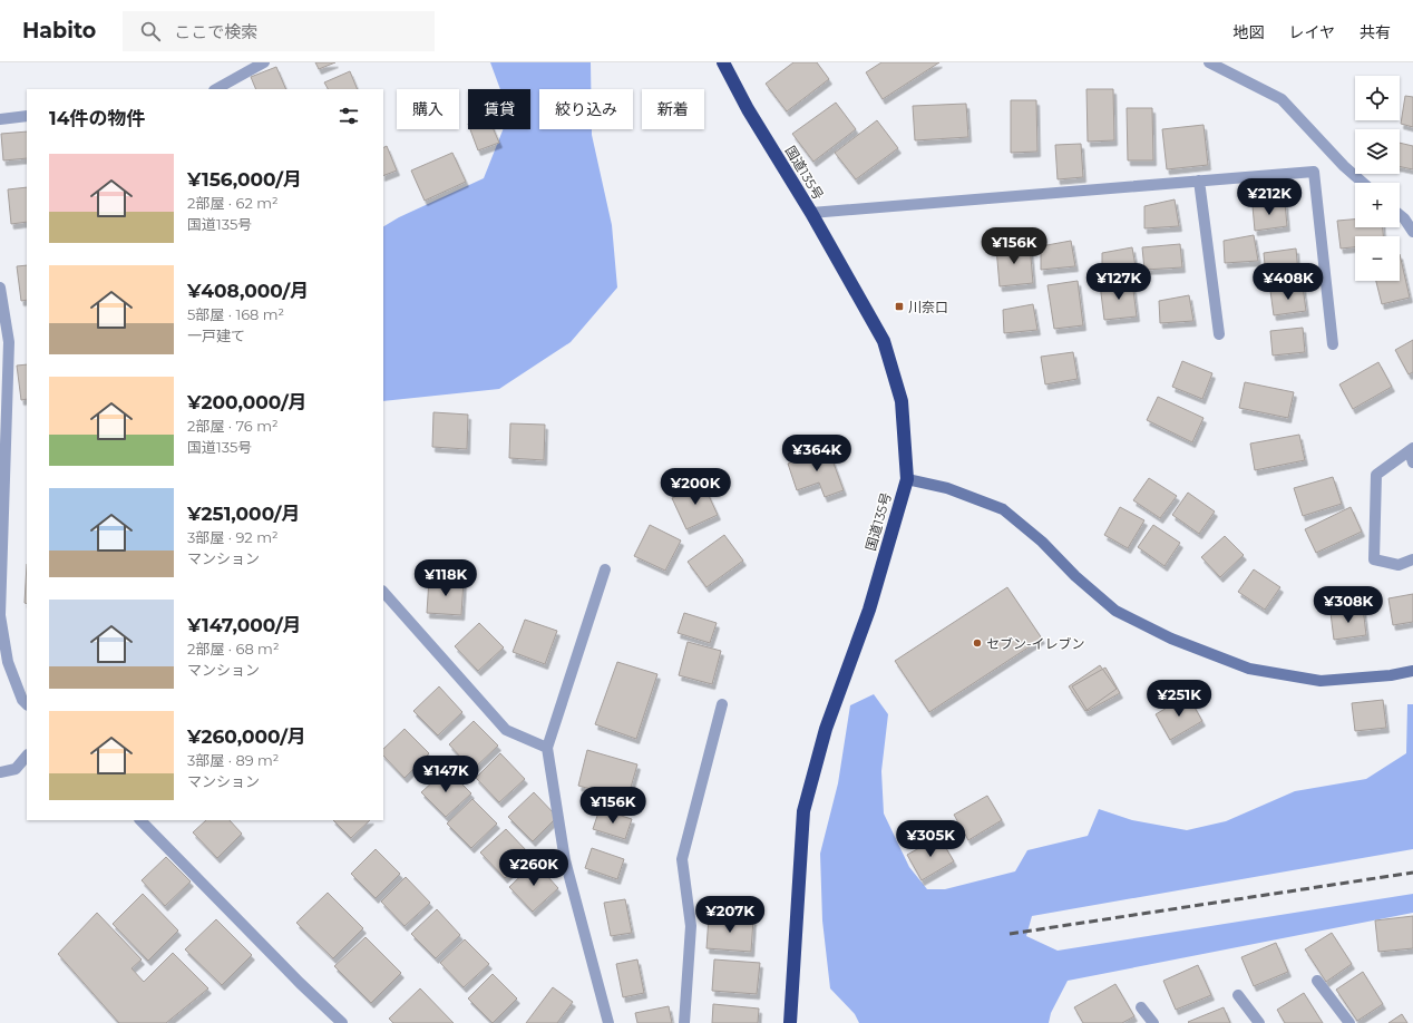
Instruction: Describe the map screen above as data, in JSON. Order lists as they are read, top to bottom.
{
  "streets": {
    "highway": ["国道135号"]
  },
  "places": {
    "transit": ["川奈口"],
    "other": ["セブン-イレブン"]
  },
  "page": {
    "header": "Habito",
    "search": "ここで検索",
    "nav": ["地図", "レイヤ", "共有"],
    "map_buttons": ["+", "−"],
    "chip": [
      "購入",
      "賃貸",
      "絞り込み",
      "新着"
    ],
    "heading": "14件の物件",
    "list": [
      {
        "name": "¥156,000/月",
        "note": "2部屋 · 62 m² · 国道135号"
      },
      {
        "name": "¥408,000/月",
        "note": "5部屋 · 168 m² · 一戸建て"
      },
      {
        "name": "¥200,000/月",
        "note": "2部屋 · 76 m² · 国道135号"
      },
      {
        "name": "¥251,000/月",
        "note": "3部屋 · 92 m² · マンション"
      },
      {
        "name": "¥147,000/月",
        "note": "2部屋 · 68 m² · マンション"
      },
      {
        "name": "¥260,000/月",
        "note": "3部屋 · 89 m² · マンション"
      }
    ],
    "price": [
      "¥212K",
      "¥156K",
      "¥127K",
      "¥408K",
      "¥364K",
      "¥200K",
      "¥118K",
      "¥308K",
      "¥251K",
      "¥147K",
      "¥156K",
      "¥305K",
      "¥260K",
      "¥207K"
    ]
  }
}
